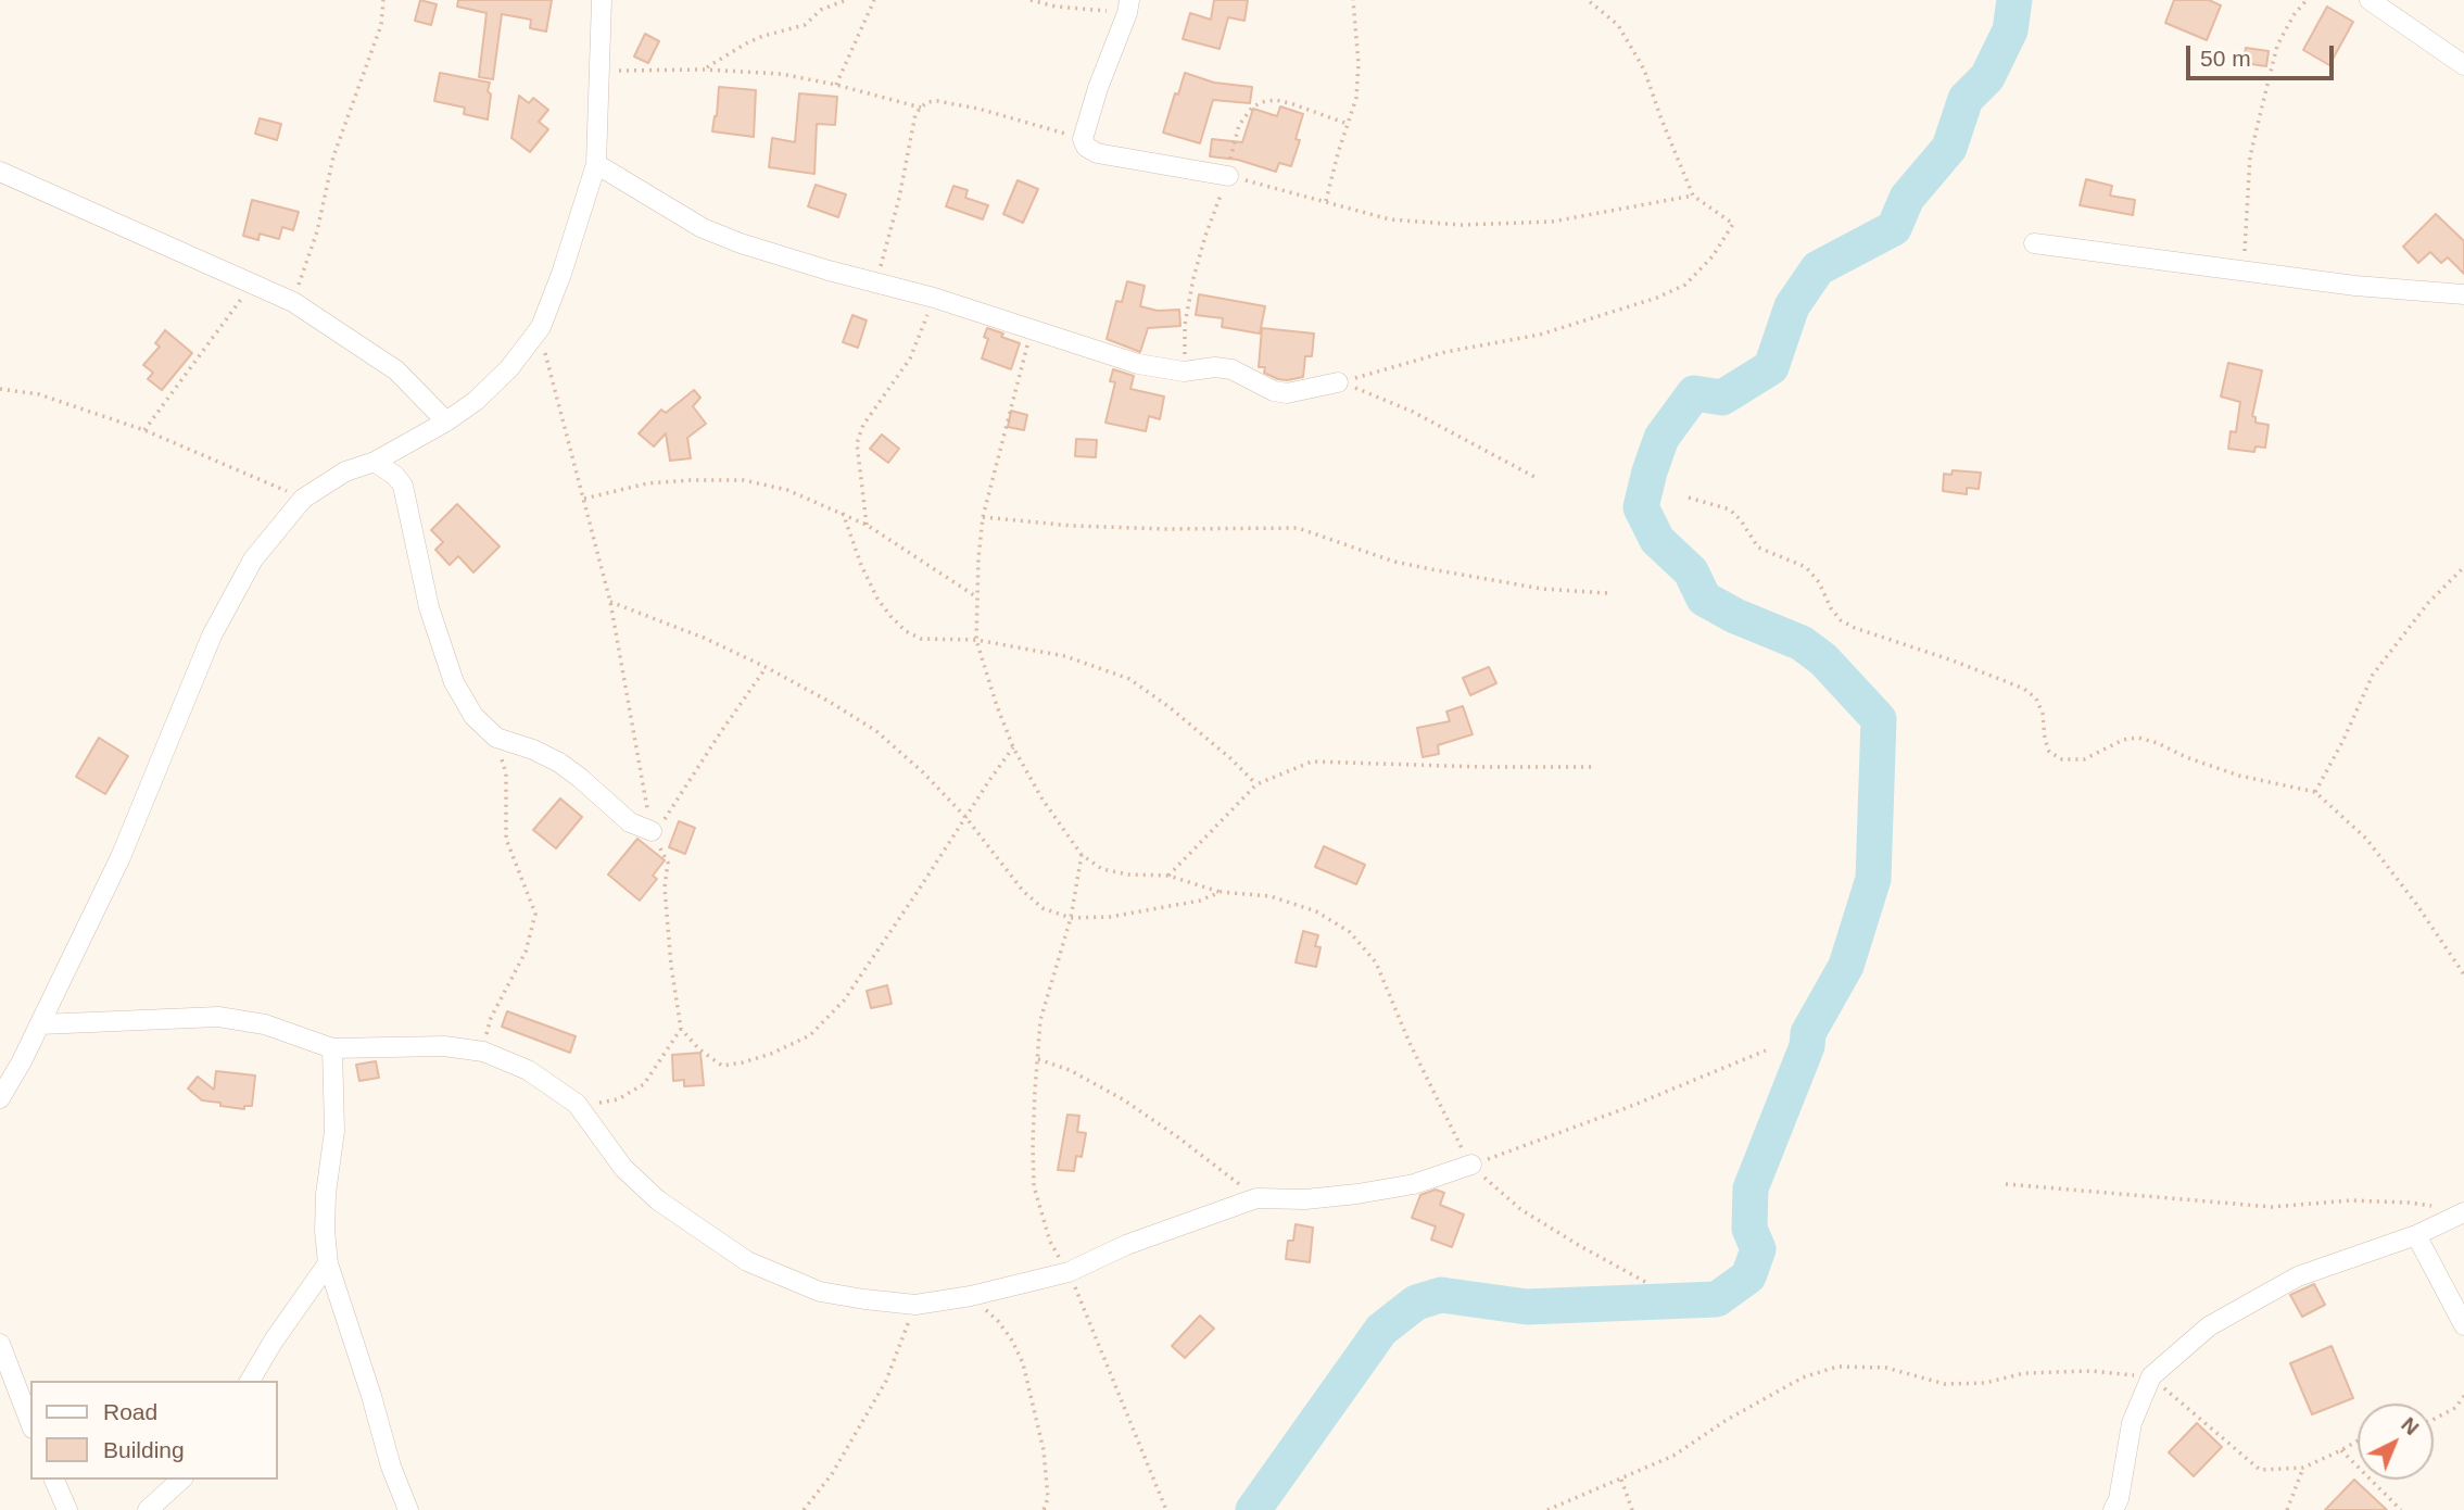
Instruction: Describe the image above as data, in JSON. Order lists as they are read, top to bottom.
{
  "legend": ["Road", "Building"],
  "scale_bar": "50 m",
  "north": "top right"
}
